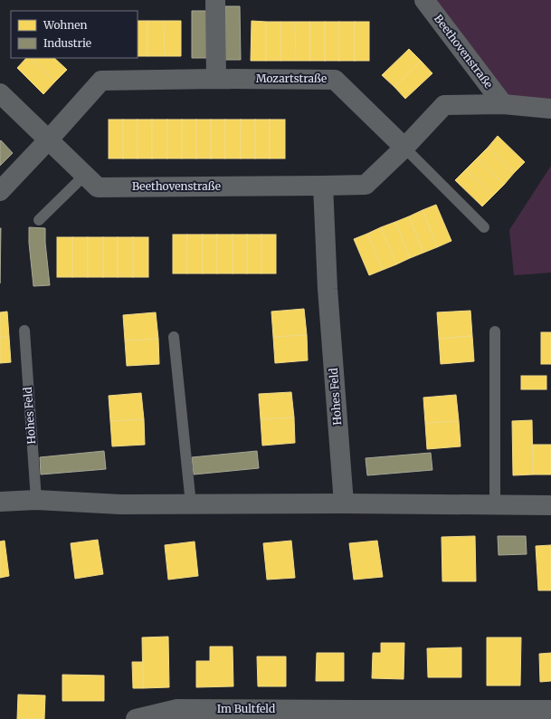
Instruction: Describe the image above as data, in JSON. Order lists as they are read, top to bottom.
{
  "streets": {
    "street": [
      "Beethovenstraße",
      "Mozartstraße",
      "Hohes Feld",
      "Im Bultfeld"
    ]
  },
  "crossings": [
    ["Beethovenstraße", "Mozartstraße"],
    ["Beethovenstraße", "Hohes Feld"]
  ],
  "legend": ["Wohnen", "Industrie"]
}
